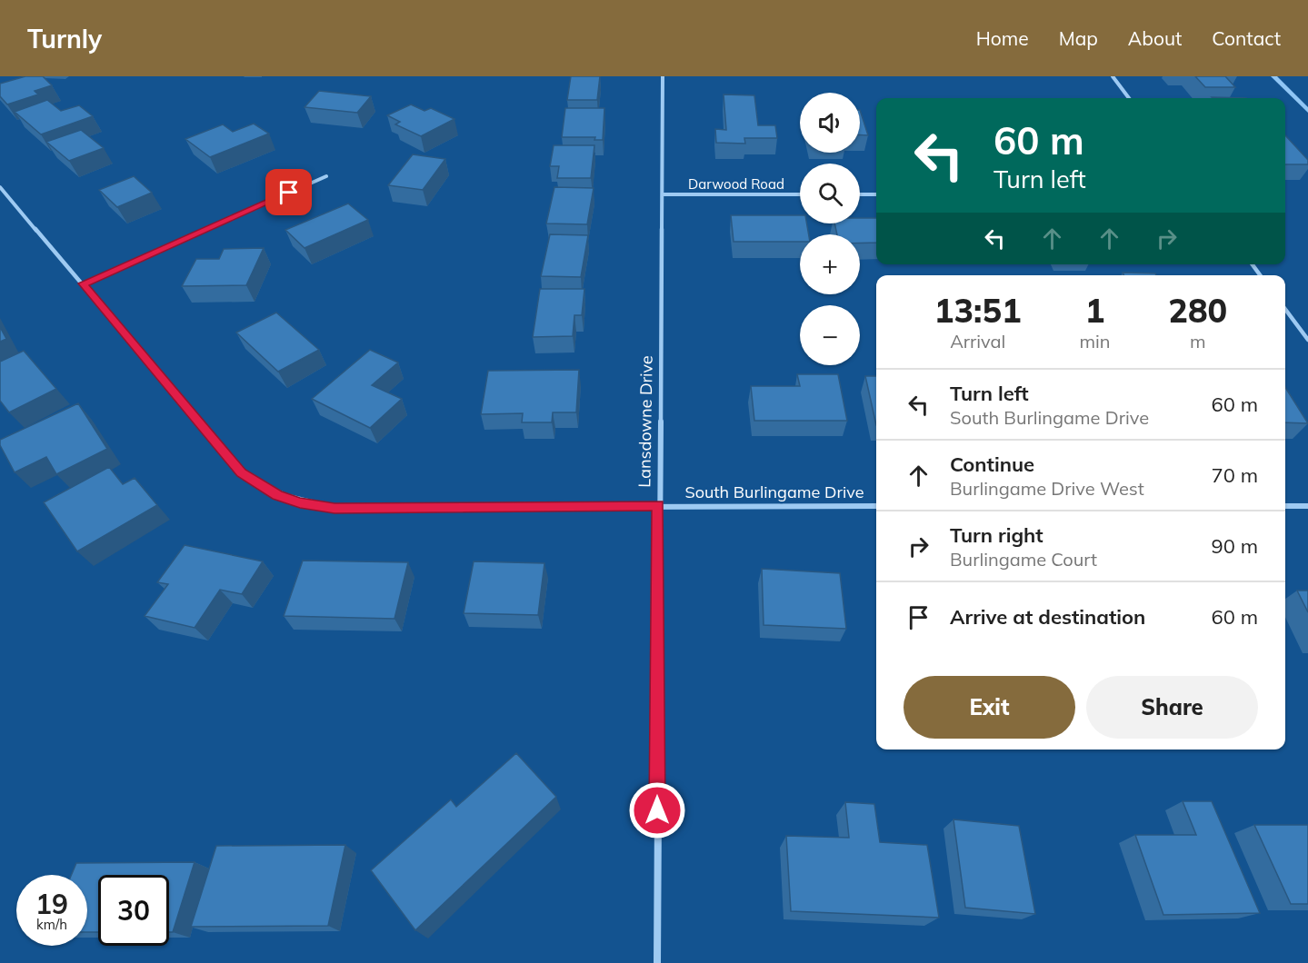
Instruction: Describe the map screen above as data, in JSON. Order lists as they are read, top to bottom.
{
  "streets": {
    "street": ["Darwood Road", "Lansdowne Drive", "South Burlingame Drive"]
  },
  "crossings": [
    ["Darwood Road", "Lansdowne Drive"],
    ["Lansdowne Drive", "South Burlingame Drive"]
  ],
  "page": {
    "header": "Turnly",
    "nav": [
      "Home",
      "Map",
      "About",
      "Contact"
    ],
    "map_buttons": ["+", "−"],
    "turn": ["60 m", "Turn left"],
    "eta": [
      "13:51",
      "Arrival",
      "1",
      "min",
      "280",
      "m"
    ],
    "list": [
      {
        "name": "Turn left",
        "note": "South Burlingame Drive",
        "value": "60 m"
      },
      {
        "name": "Continue",
        "note": "Burlingame Drive West",
        "value": "70 m"
      },
      {
        "name": "Turn right",
        "note": "Burlingame Court",
        "value": "90 m"
      },
      {
        "name": "Arrive at destination",
        "value": "60 m"
      }
    ],
    "buttons": ["Exit", "Share"],
    "speed": "19 km/h",
    "limit": "30"
  }
}
